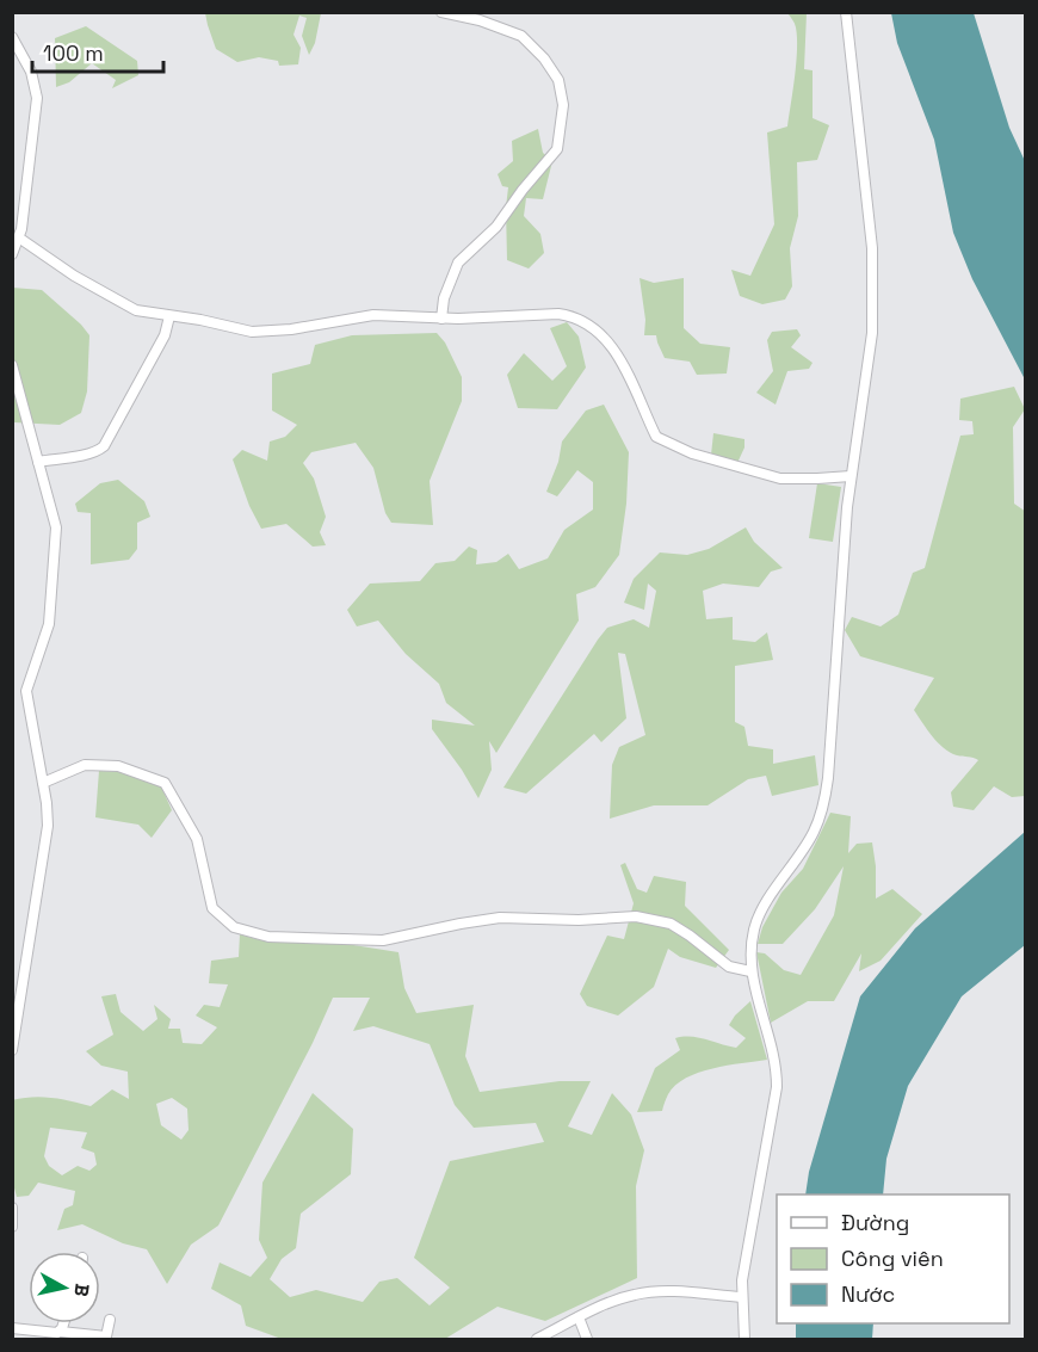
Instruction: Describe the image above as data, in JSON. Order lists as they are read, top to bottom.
{
  "legend": ["Đường", "Công viên", "Nước"],
  "scale_bar": "100 m",
  "north": "right"
}
